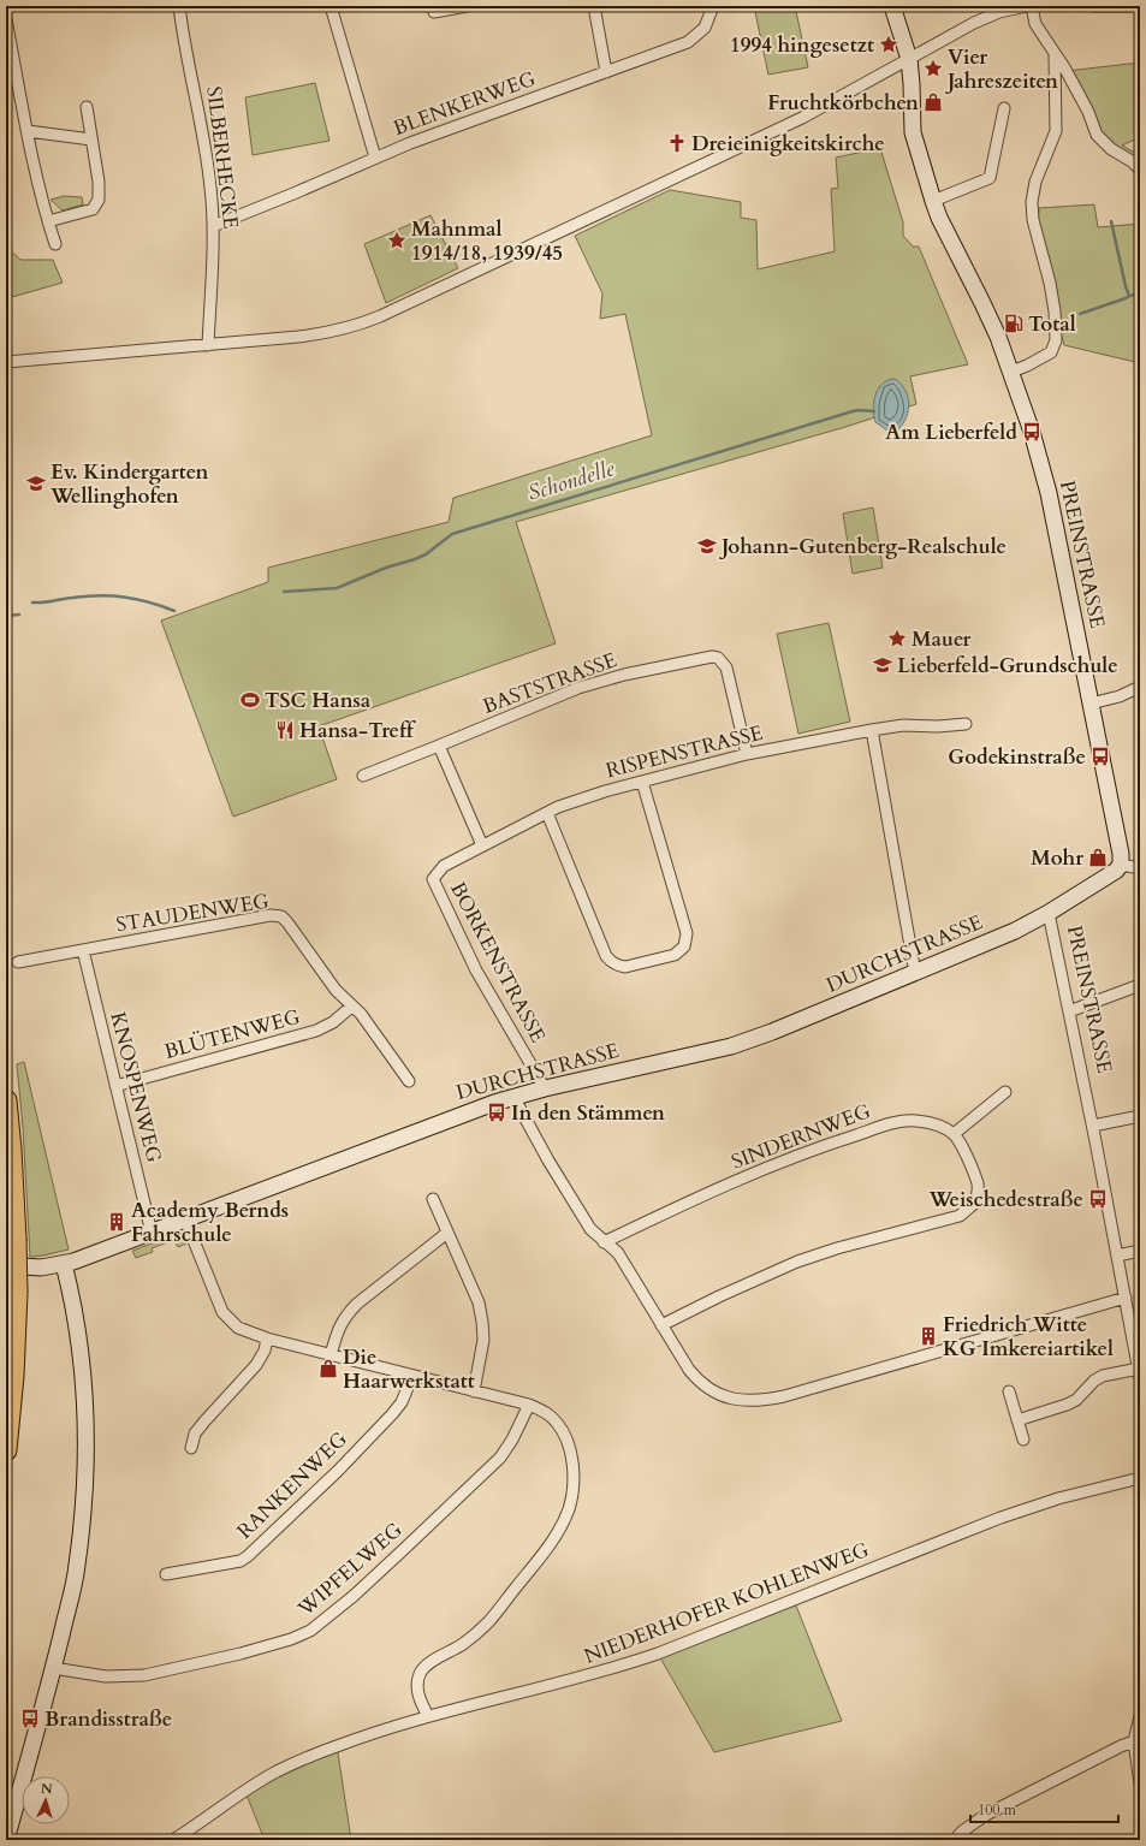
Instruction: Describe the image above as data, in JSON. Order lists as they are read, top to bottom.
{
  "streets": {
    "street": [
      "BLENKERWEG",
      "SILBERHECKE",
      "PREINSTRASSE",
      "BASTSTRASSE",
      "RISPENSTRASSE",
      "STAUDENWEG",
      "DURCHSTRASSE",
      "BORKENSTRASSE",
      "BLÜTENWEG",
      "KNOSPENWEG",
      "SINDERNWEG",
      "RANKENWEG",
      "WIPFELWEG",
      "NIEDERHOFER KOHLENWEG"
    ]
  },
  "crossings": [
    ["BLENKERWEG", "SILBERHECKE"],
    ["PREINSTRASSE", "DURCHSTRASSE"],
    ["BASTSTRASSE", "RISPENSTRASSE"],
    ["RISPENSTRASSE", "BORKENSTRASSE"],
    ["STAUDENWEG", "BLÜTENWEG"],
    ["STAUDENWEG", "KNOSPENWEG"],
    ["DURCHSTRASSE", "BORKENSTRASSE"],
    ["DURCHSTRASSE", "KNOSPENWEG"],
    ["BLÜTENWEG", "KNOSPENWEG"]
  ],
  "water": ["Schondelle"],
  "places": {
    "place": [
      "1994 hingesetzt",
      "Vier Jahreszeiten",
      "Mahnmal 1914/18, 1939/45",
      "Mauer"
    ],
    "shop": ["Fruchtkörbchen", "Mohr", "Die Haarwerkstatt"],
    "church": ["Dreieinigkeitskirche"],
    "fuel station": ["Total"],
    "bus stop": [
      "Am Lieberfeld",
      "Godekinstraße",
      "In den Stämmen",
      "Weischedestraße",
      "Brandisstraße"
    ],
    "school or university": ["Ev. Kindergarten Wellinghofen", "Johann-Gutenberg-Realschule", "Lieberfeld-Grundschule"],
    "sports": ["TSC Hansa"],
    "restaurant": ["Hansa-Treff"],
    "building": ["Academy Bernds Fahrschule", "Friedrich Witte KG Imkereiartikel"]
  },
  "scale_bar": "100 m",
  "north": "top"
}
